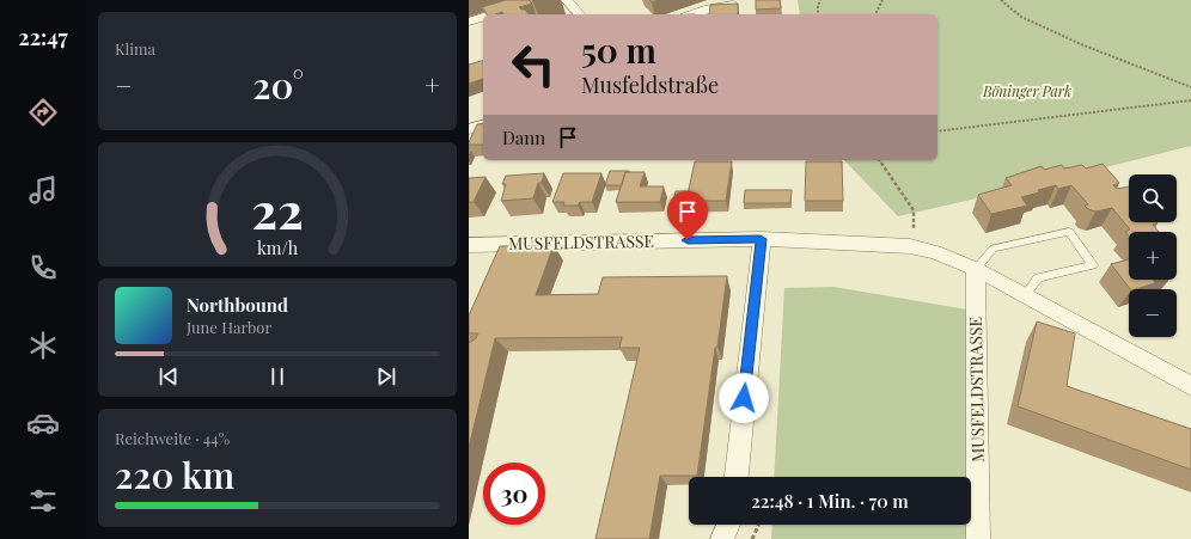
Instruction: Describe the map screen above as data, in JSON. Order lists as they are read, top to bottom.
{
  "streets": {
    "street": ["MUSFELDSTRASSE"]
  },
  "parks": ["Böninger Park"],
  "page": {
    "tabs": "22:47",
    "tile": [
      "Klima",
      ["Reichweite · 44%", "220 km"]
    ],
    "turn": ["50 m", "Musfeldstraße"],
    "heat": ["−", "20°", "+"],
    "then": "Dann",
    "map_buttons": ["+", "−"],
    "song": ["Northbound", "June Harbor"],
    "limit": "30",
    "trip": "22:48 · 1 Min. · 70 m",
    "gauge": ["22", "km/h"]
  }
}
